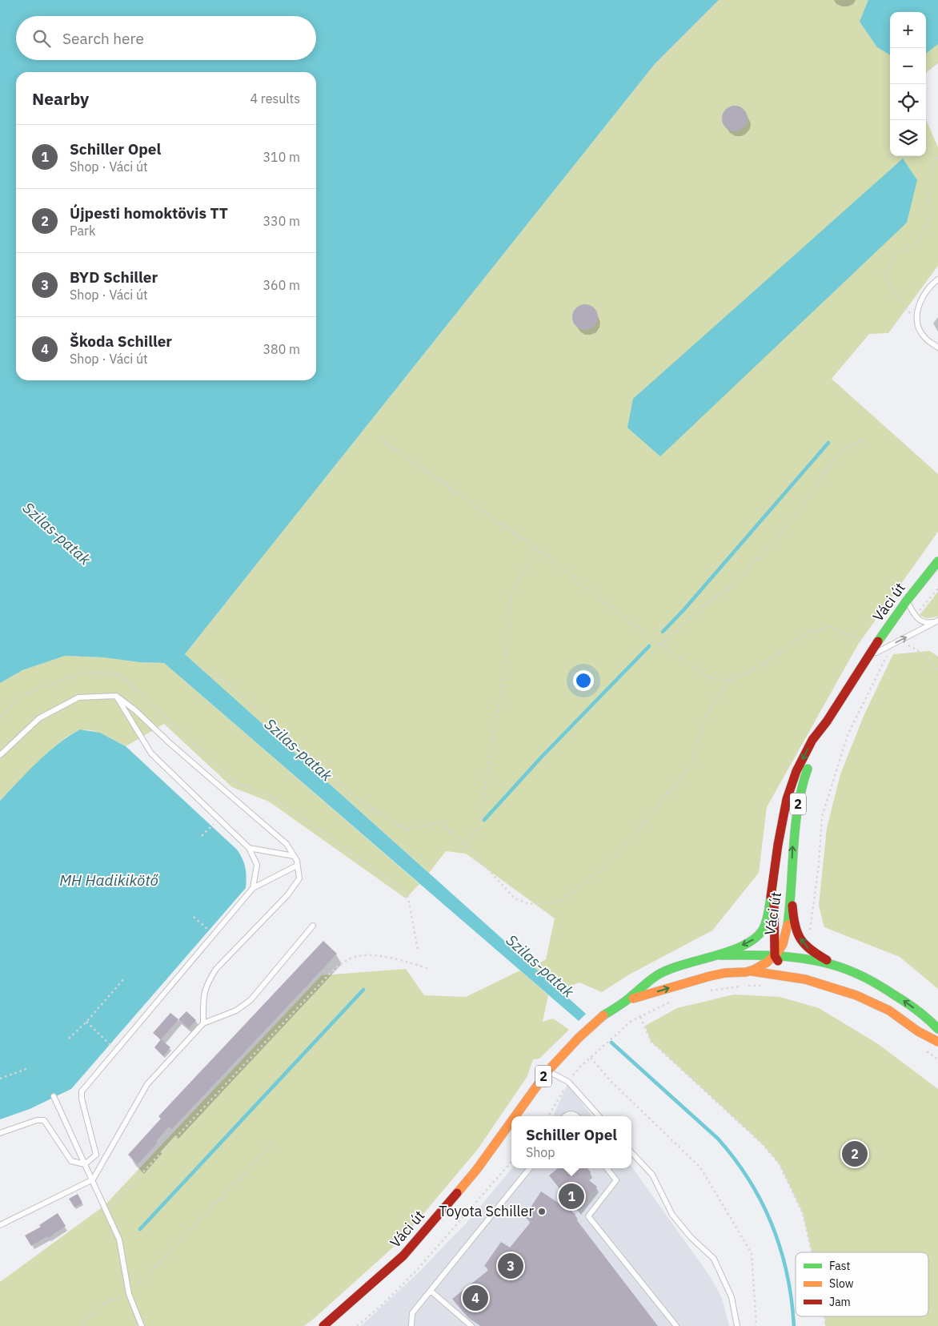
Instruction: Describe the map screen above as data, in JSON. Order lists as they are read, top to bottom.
{
  "streets": {
    "main road": ["Váci út", "2"]
  },
  "water": ["Szilas-patak", "MH Hadikikötő"],
  "places": ["Toyota Schiller"],
  "legend": ["Fast", "Slow", "Jam"],
  "page": {
    "map_buttons": ["+", "−"],
    "search": "Search here",
    "heading": ["Nearby", "4 results"],
    "list": [
      {
        "mark": "1",
        "name": "Schiller Opel",
        "note": "Shop · Váci út",
        "value": "310 m"
      },
      {
        "mark": "2",
        "name": "Újpesti homoktövis TT",
        "note": "Park",
        "value": "330 m"
      },
      {
        "mark": "3",
        "name": "BYD Schiller",
        "note": "Shop · Váci út",
        "value": "360 m"
      },
      {
        "mark": "4",
        "name": "Škoda Schiller",
        "note": "Shop · Váci út",
        "value": "380 m"
      }
    ],
    "popup": ["Schiller Opel", "Shop"],
    "pins": [
      "2",
      "1",
      "3",
      "4"
    ]
  }
}
